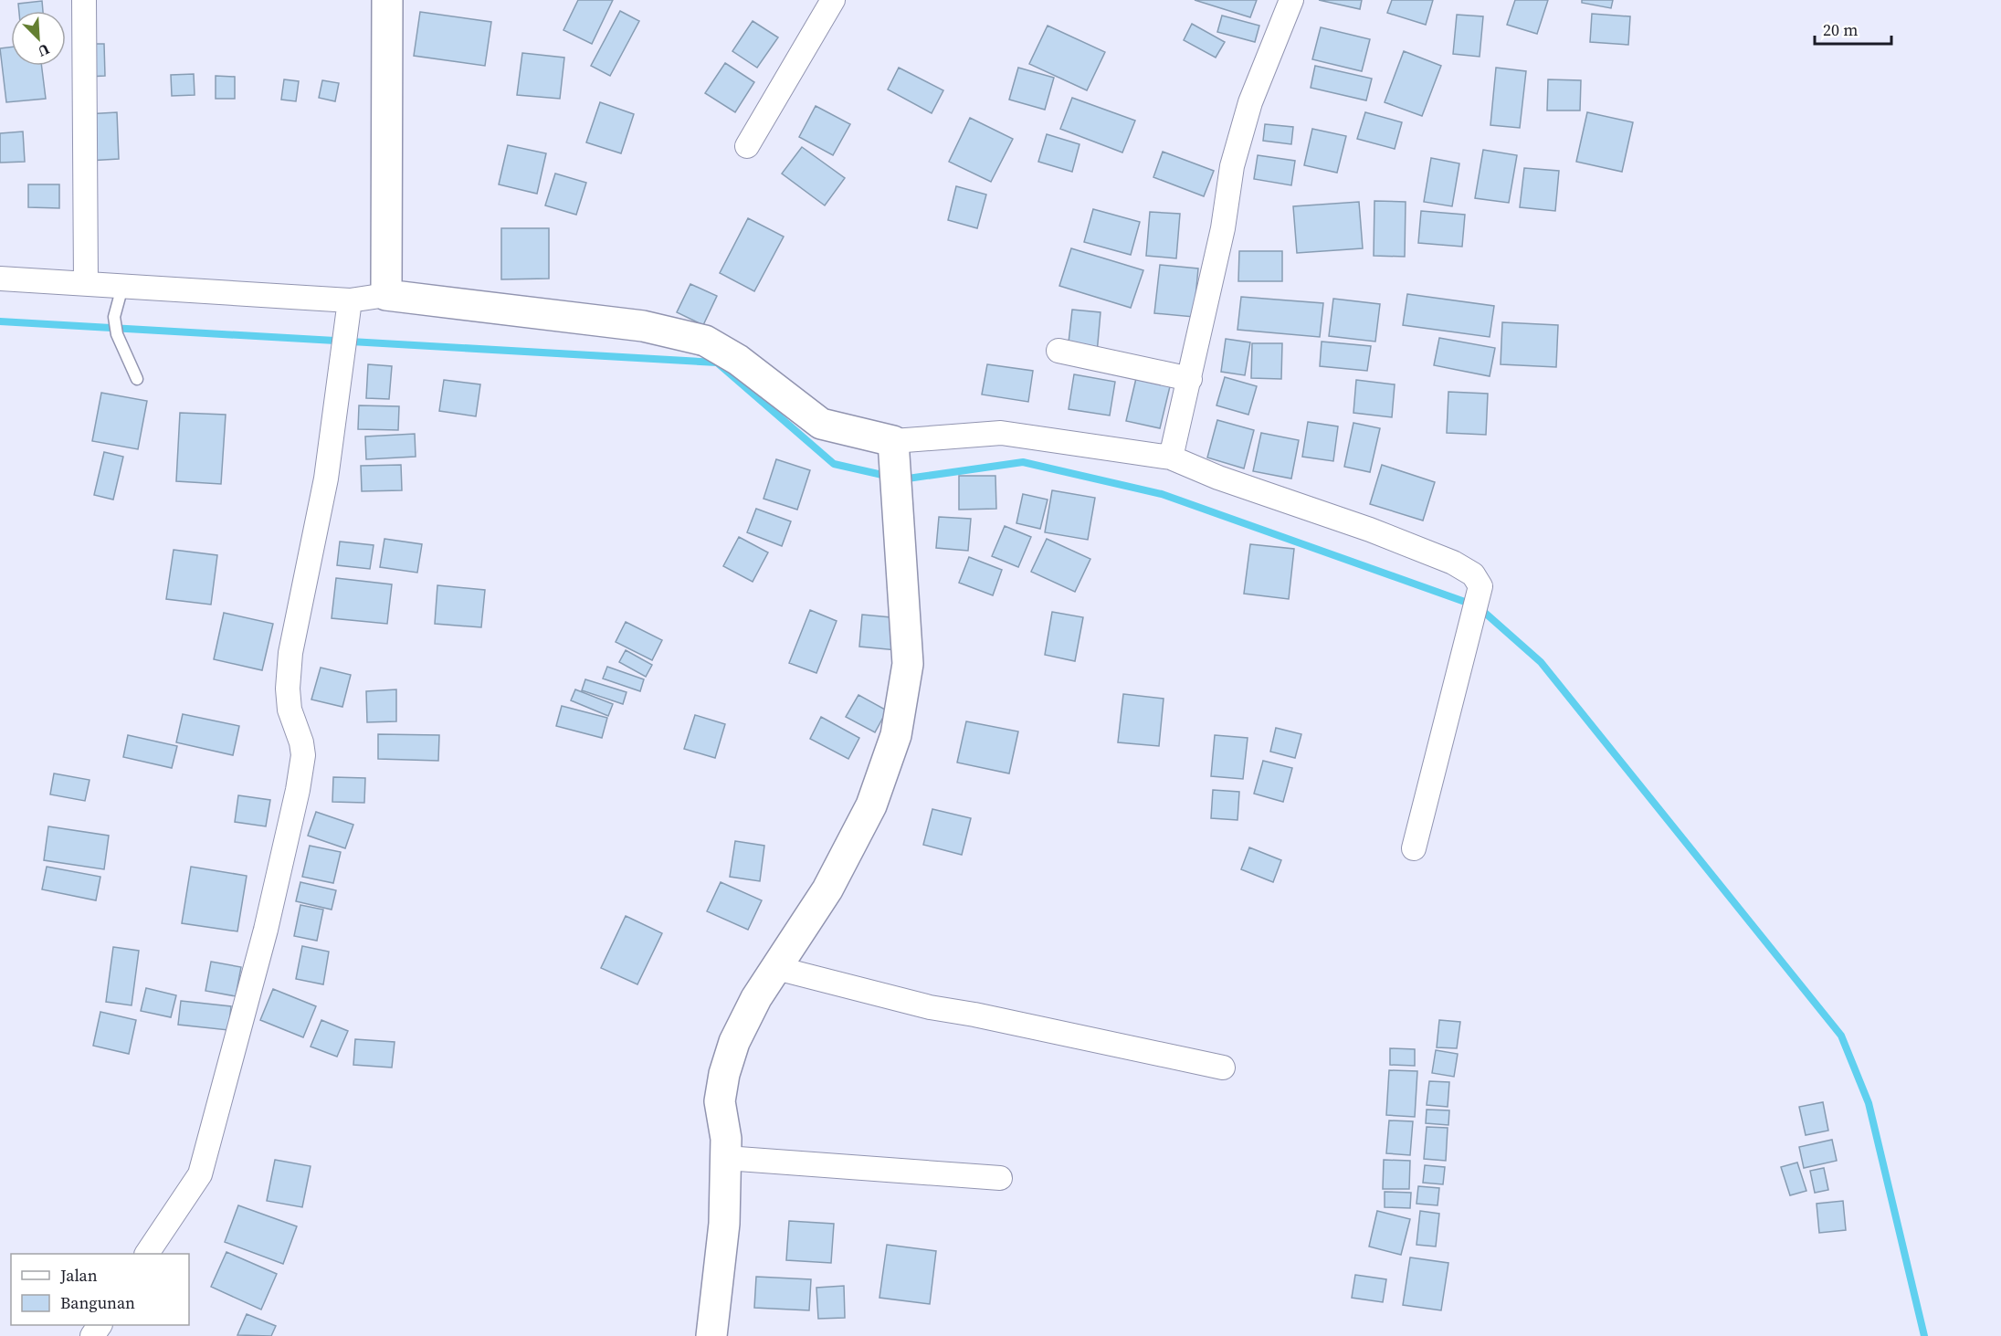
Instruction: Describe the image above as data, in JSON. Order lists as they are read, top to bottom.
{
  "legend": ["Jalan", "Bangunan"],
  "scale_bar": "20 m",
  "north": "bottom right"
}
